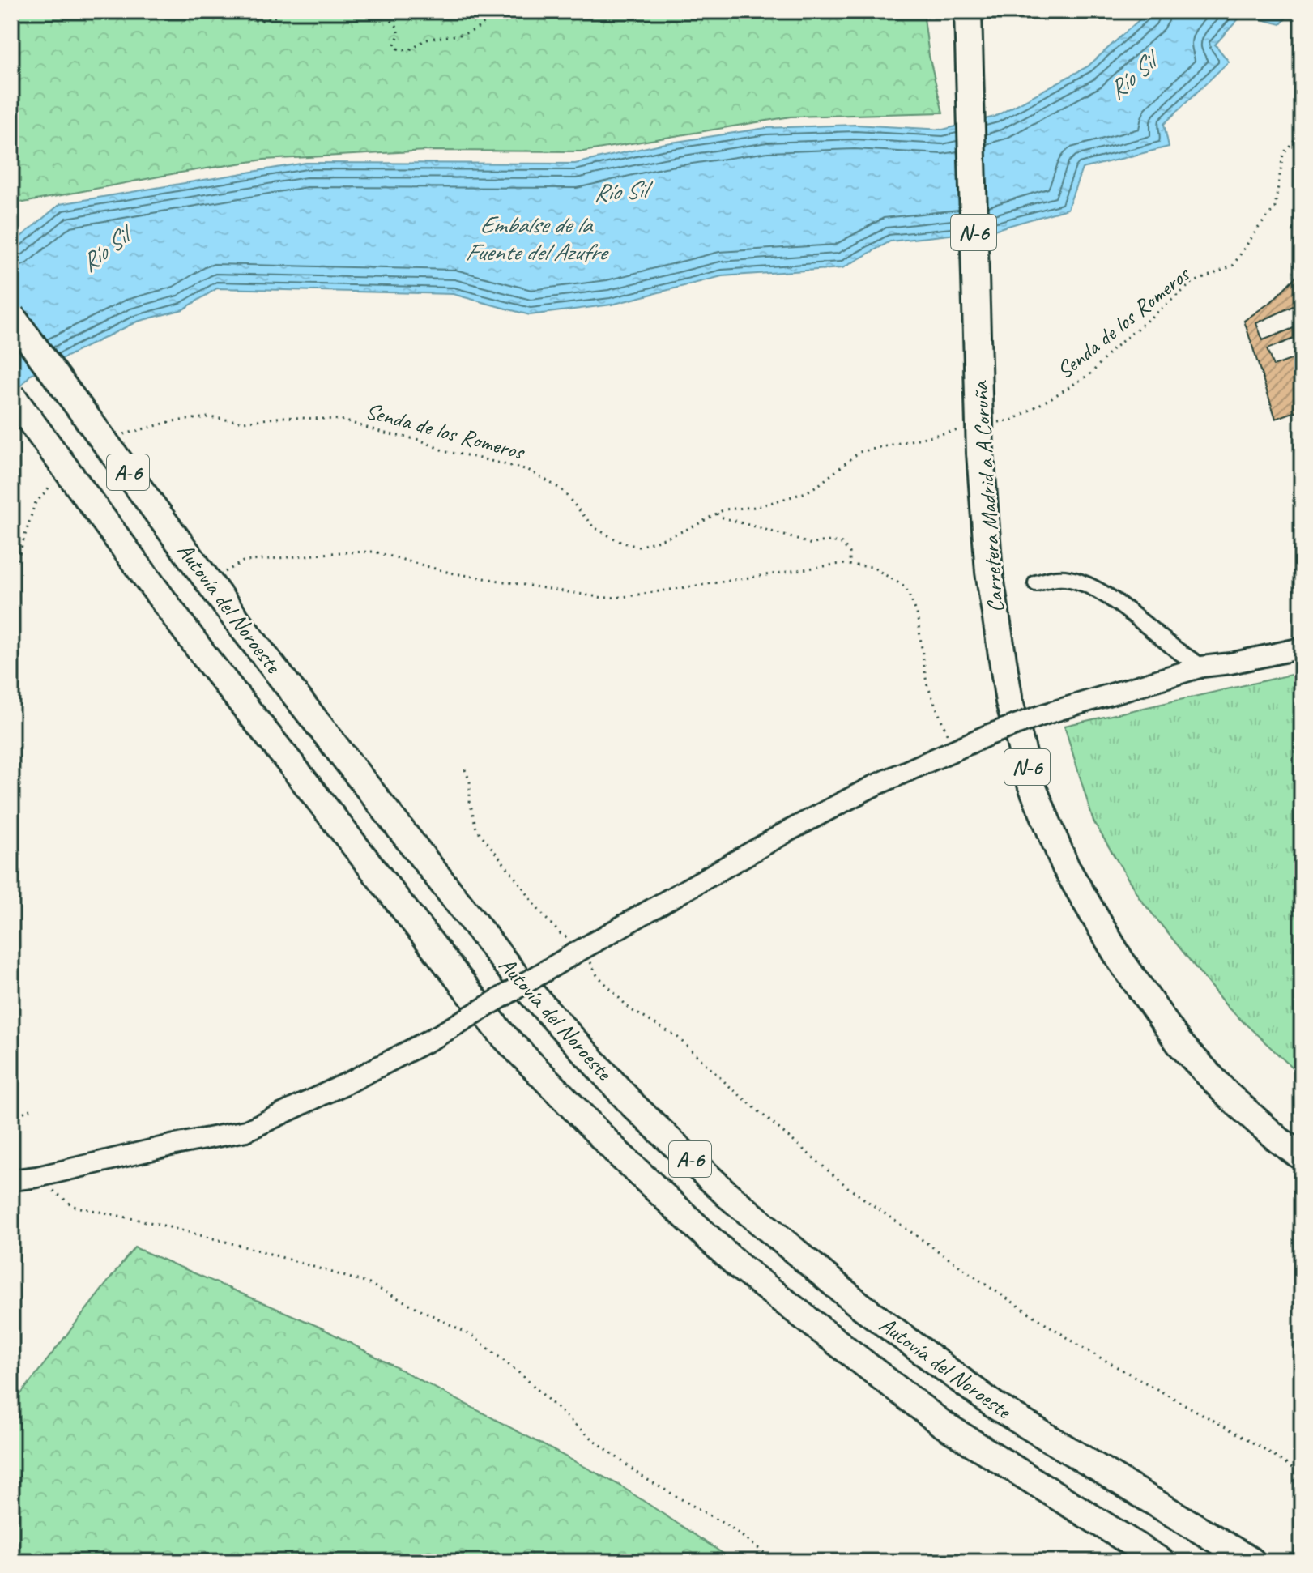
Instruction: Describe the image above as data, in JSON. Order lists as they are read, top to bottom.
{
  "streets": {
    "highway": [
      "N-6",
      "A-6",
      "Carretera Madrid a A Coruña",
      "Autovía del Noroeste"
    ],
    "path": ["Senda de los Romeros"]
  },
  "water": ["Río Sil", "Embalse de la Fuente del Azufre"]
}
